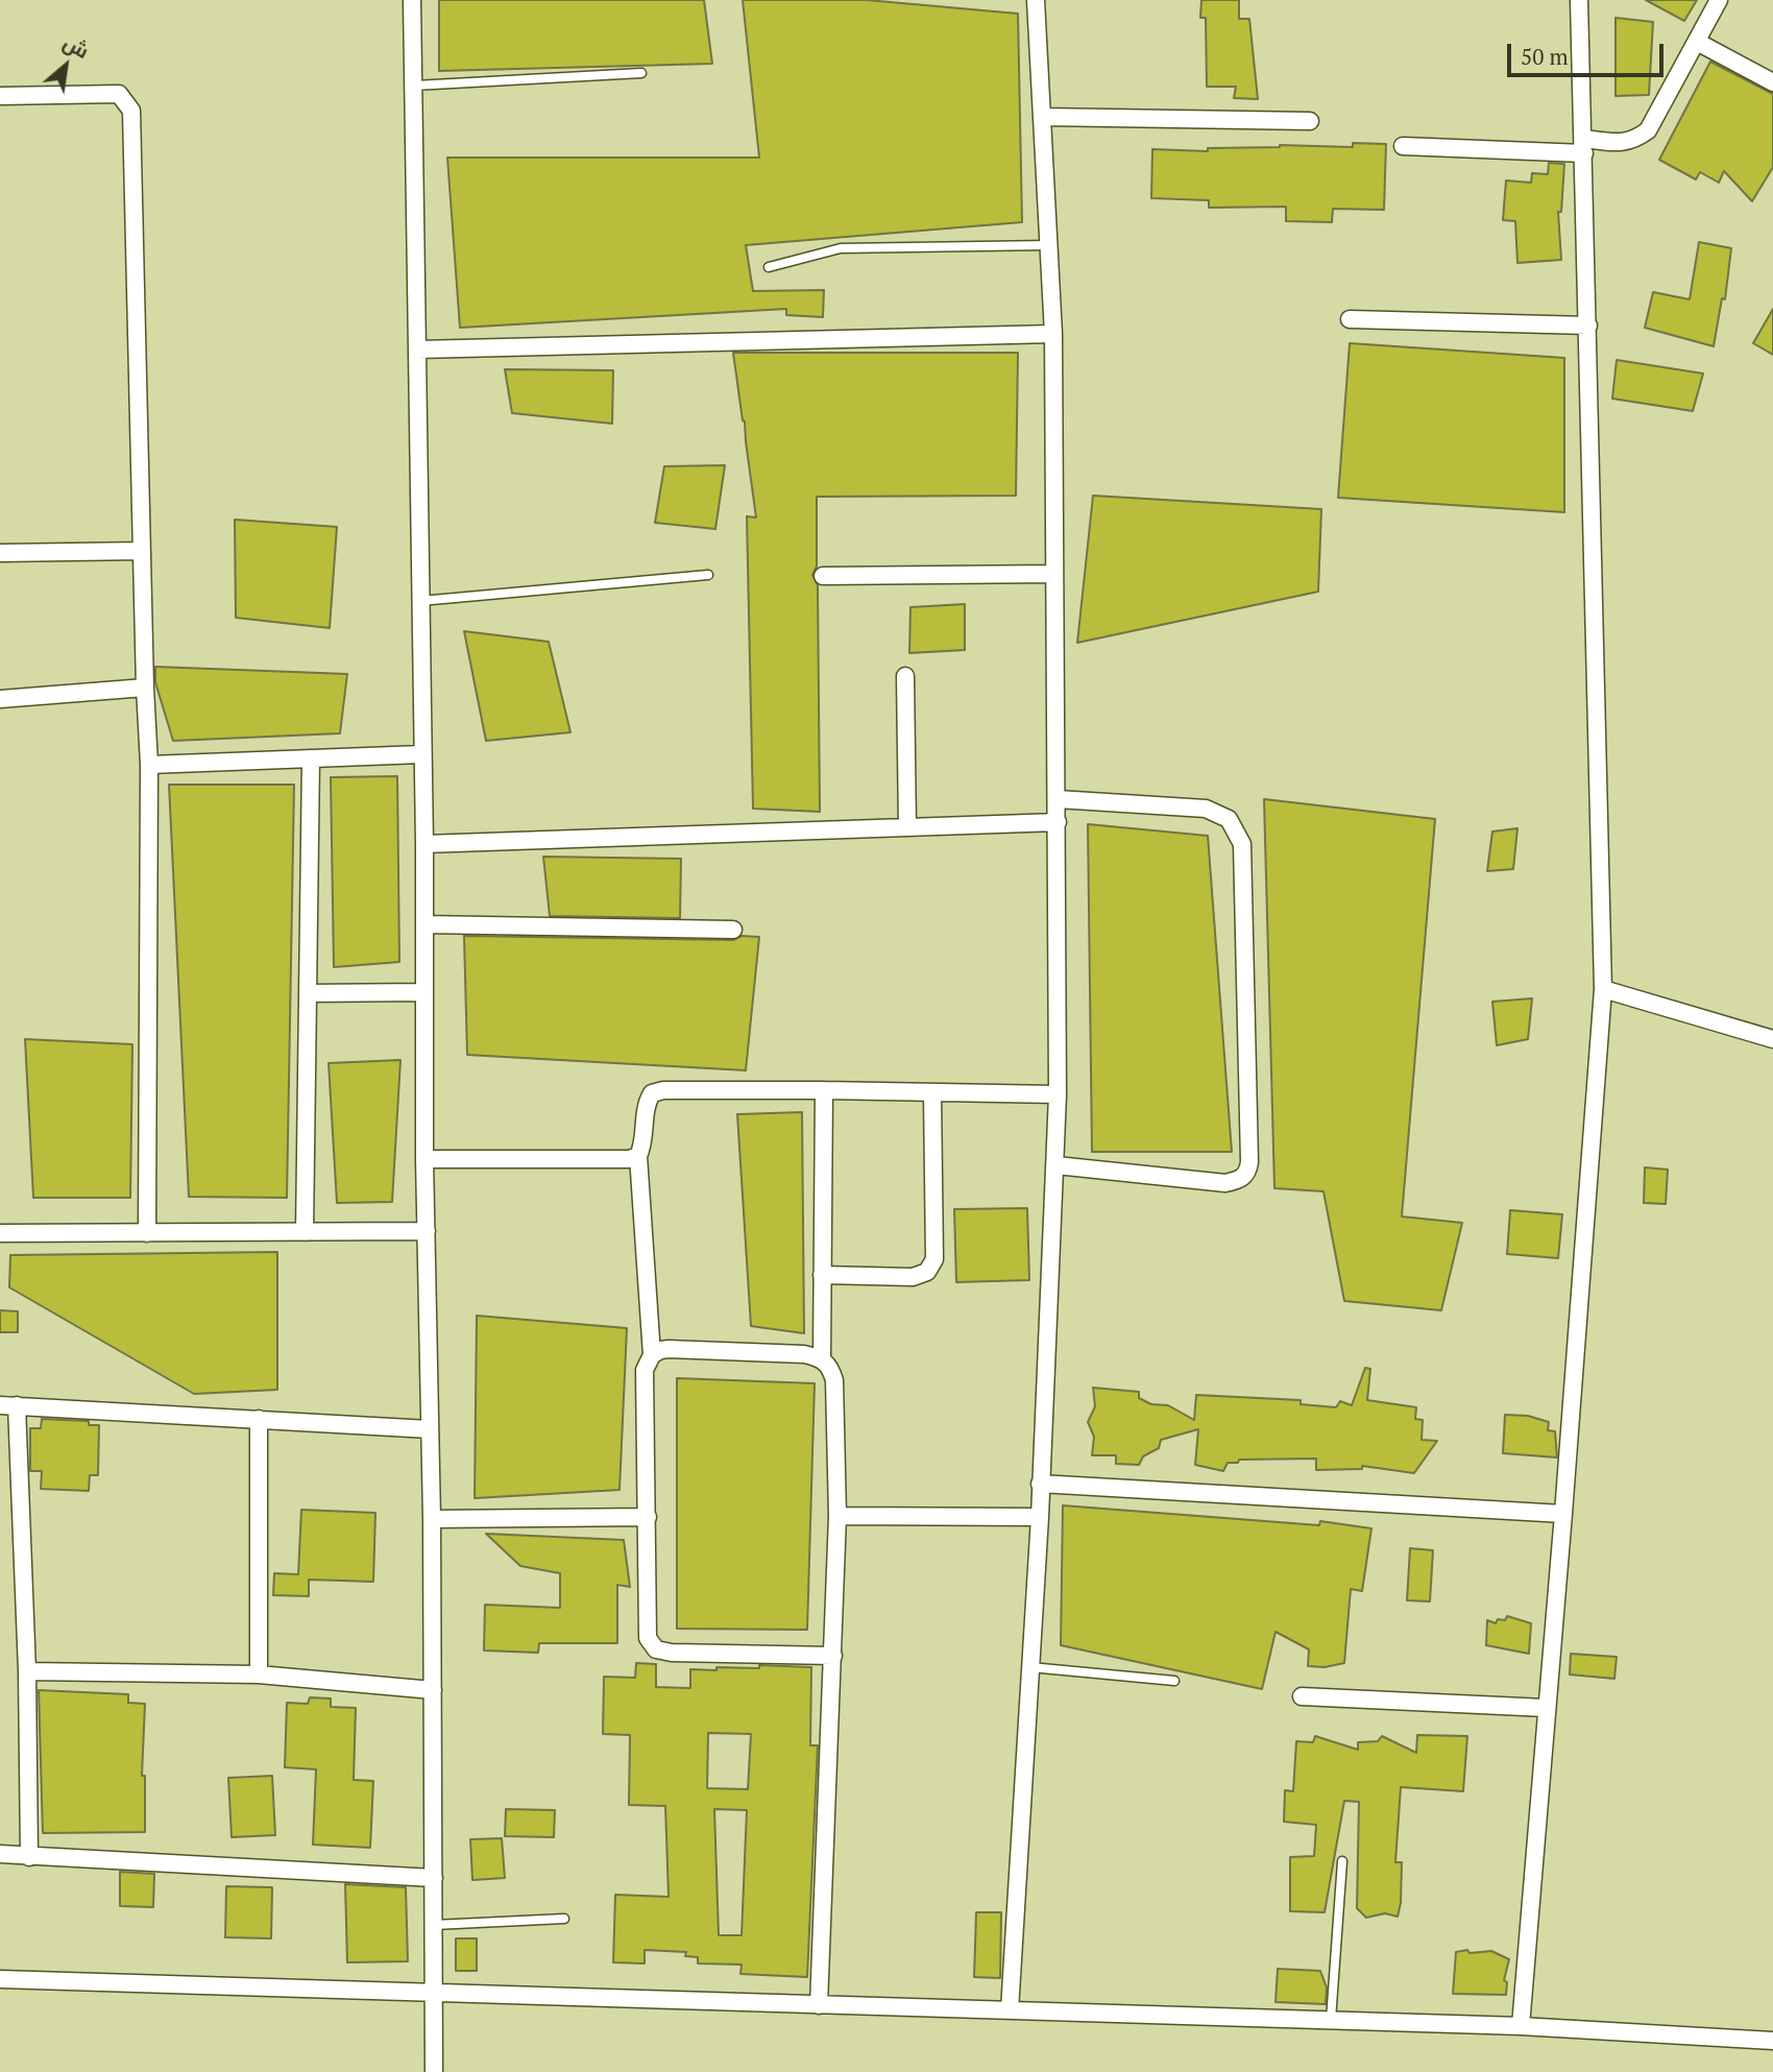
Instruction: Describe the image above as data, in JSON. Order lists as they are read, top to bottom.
{
  "scale_bar": "50 m",
  "north": "top right"
}
